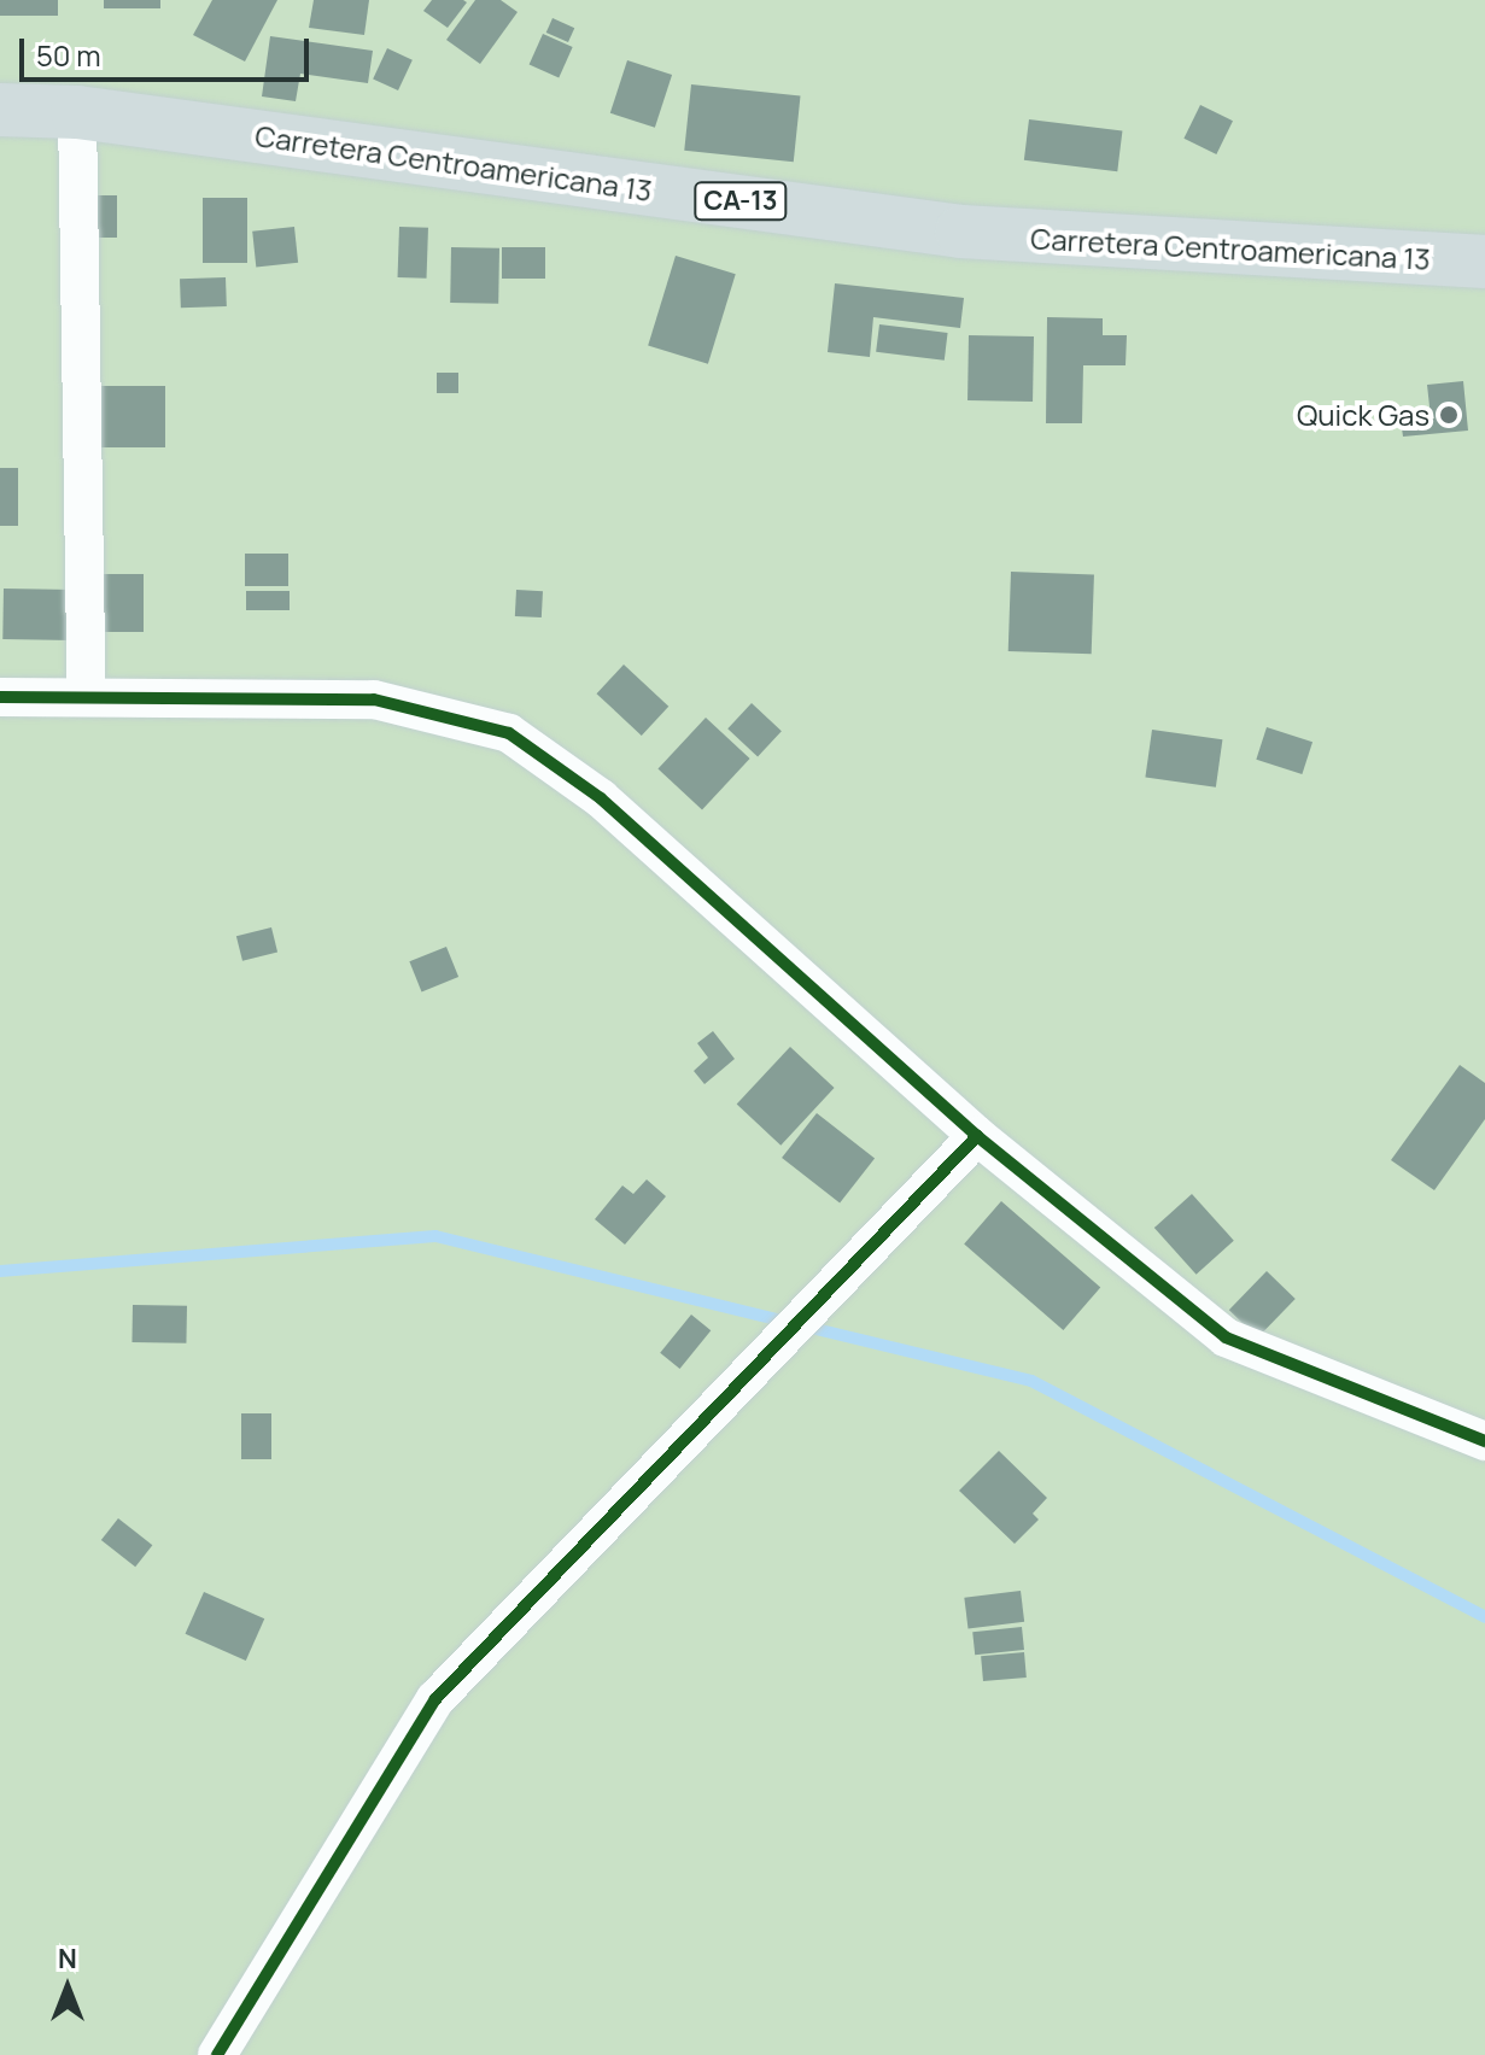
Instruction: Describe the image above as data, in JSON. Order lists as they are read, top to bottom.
{
  "streets": {
    "highway": ["Carretera Centroamericana 13", "CA-13"]
  },
  "places": ["Quick Gas"],
  "scale_bar": "50 m",
  "north": "top"
}
